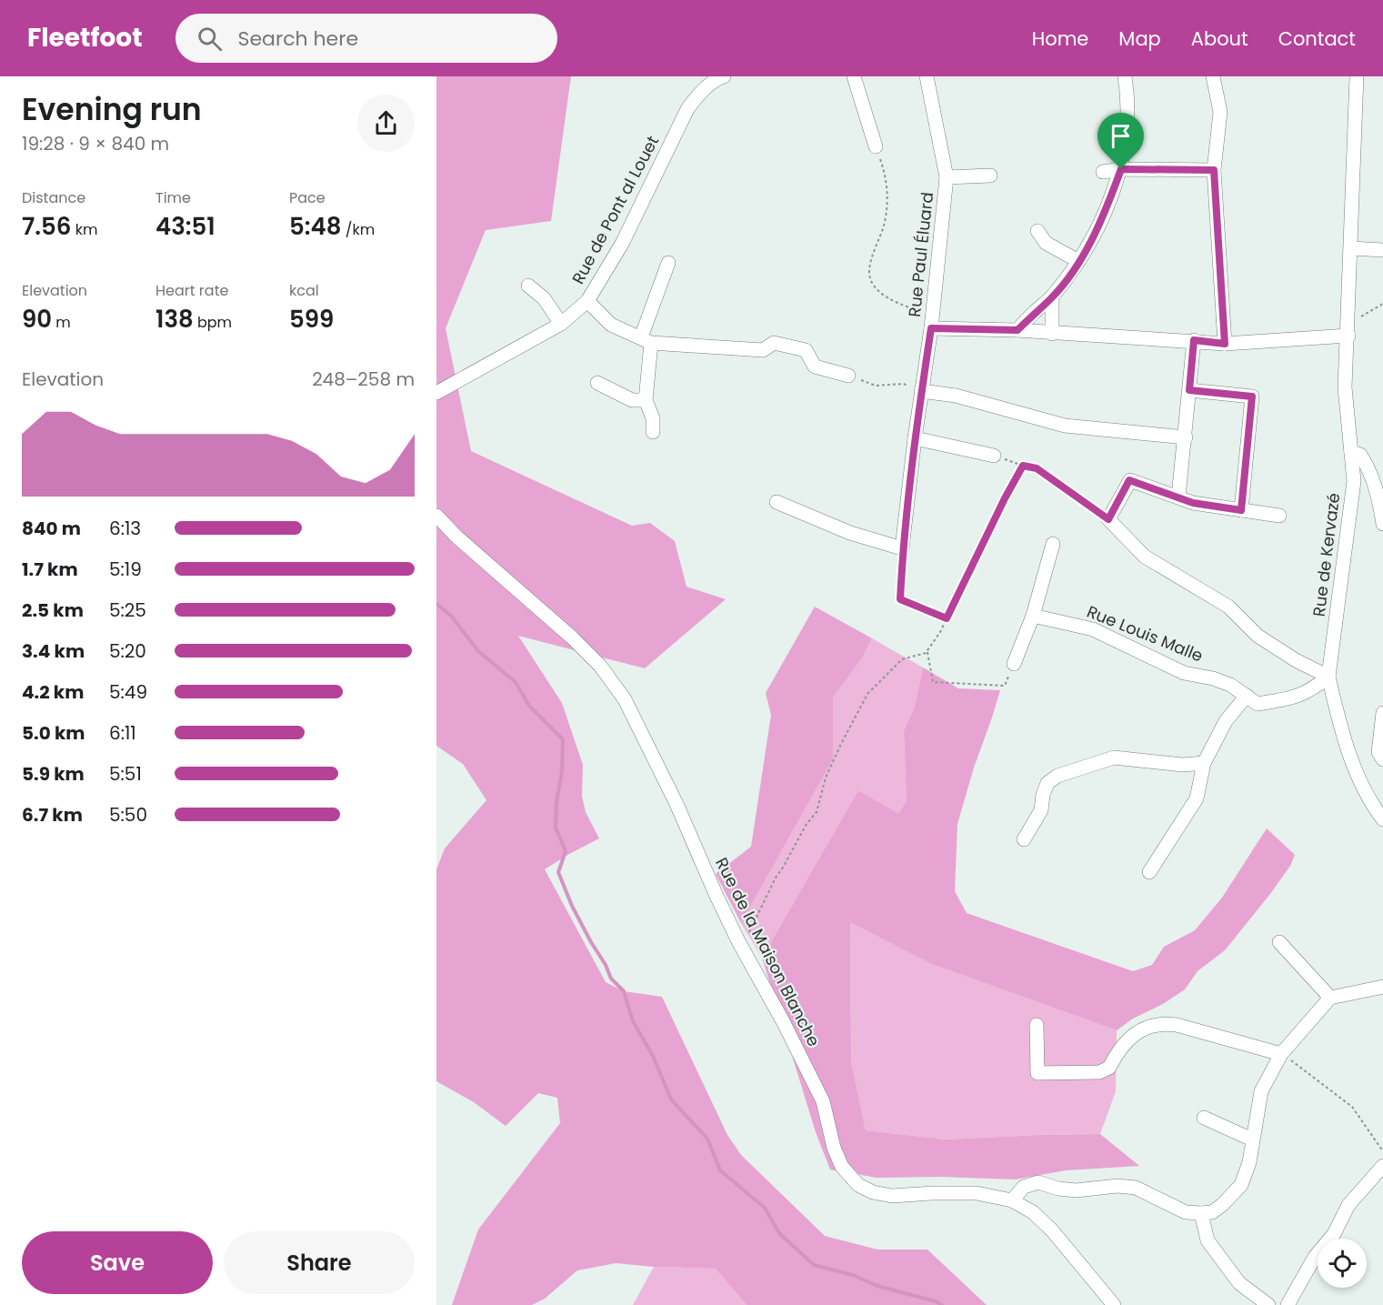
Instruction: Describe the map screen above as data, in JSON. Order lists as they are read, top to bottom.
{
  "streets": {
    "street": [
      "Rue de Pont al Louet",
      "Rue Paul Éluard",
      "Rue de Kervazé",
      "Rue Louis Malle",
      "Rue de la Maison Blanche"
    ]
  },
  "crossings": [
    ["Rue de Kervazé", "Rue Louis Malle"]
  ],
  "page": {
    "header": "Fleetfoot",
    "search": "Search here",
    "nav": [
      "Home",
      "Map",
      "About",
      "Contact"
    ],
    "heading": ["Evening run", "19:28 · 9 × 840 m"],
    "stats": [
      ["Distance", "7.56 km"],
      ["Time", "43:51"],
      ["Pace", "5:48 /km"],
      ["Elevation", "90 m"],
      ["Heart rate", "138 bpm"],
      ["kcal", "599"]
    ],
    "chart": ["Elevation", "248–258 m"],
    "list": [
      {
        "name": "840 m",
        "note": "6:13"
      },
      {
        "name": "1.7 km",
        "note": "5:19"
      },
      {
        "name": "2.5 km",
        "note": "5:25"
      },
      {
        "name": "3.4 km",
        "note": "5:20"
      },
      {
        "name": "4.2 km",
        "note": "5:49"
      },
      {
        "name": "5.0 km",
        "note": "6:11"
      },
      {
        "name": "5.9 km",
        "note": "5:51"
      },
      {
        "name": "6.7 km",
        "note": "5:50"
      }
    ],
    "buttons": ["Save", "Share"]
  }
}
